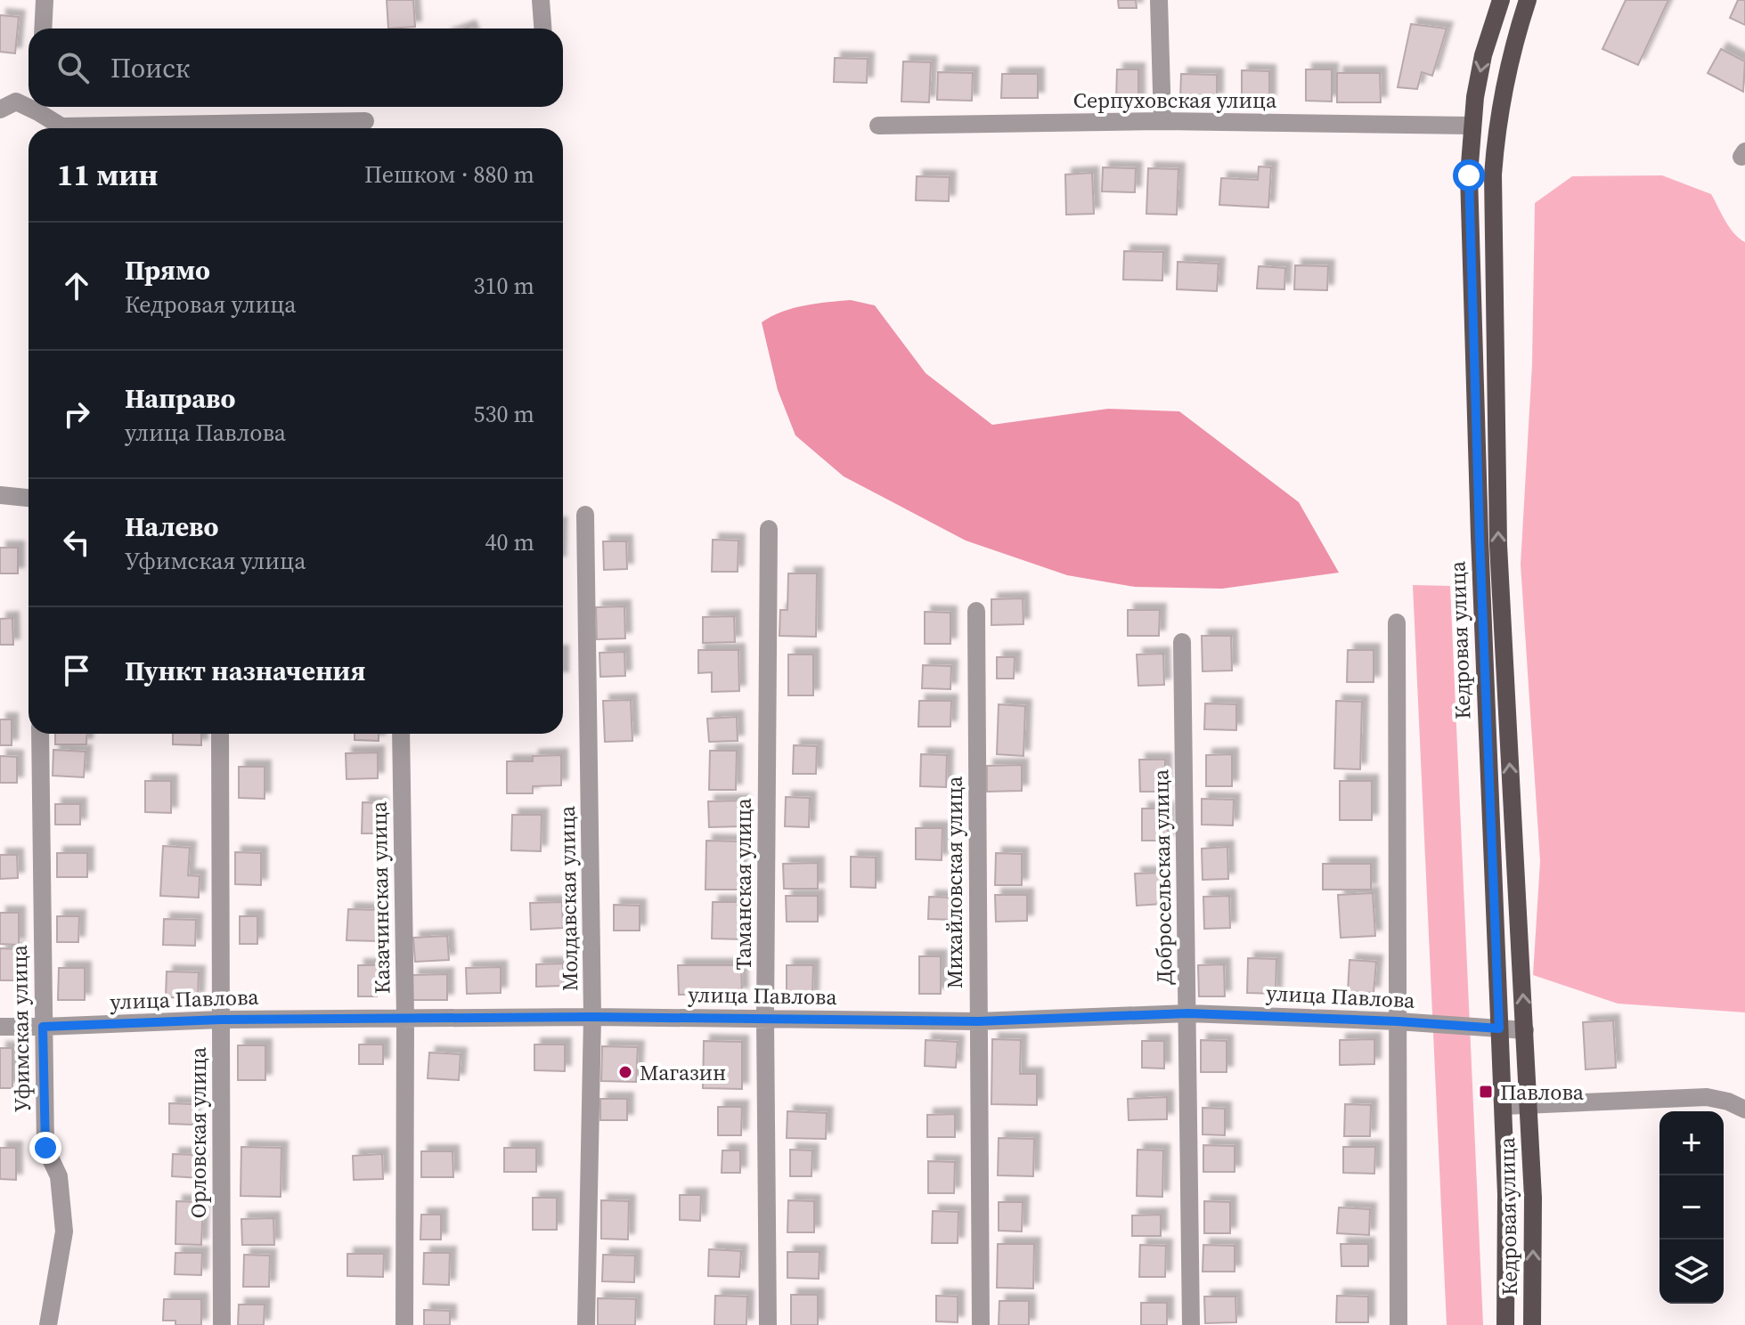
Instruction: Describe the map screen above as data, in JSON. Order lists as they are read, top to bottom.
{
  "streets": {
    "main road": ["Кедровая улица"],
    "street": [
      "Серпуховская улица",
      "Добросельская улица",
      "Михайловская улица",
      "Таманская улица",
      "Казачинская улица",
      "Молдавская улица",
      "улица Павлова",
      "Уфимская улица",
      "Орловская улица"
    ]
  },
  "crossings": [
    ["Серпуховская улица", "Кедровая улица"],
    ["Кедровая улица", "улица Павлова"],
    ["Добросельская улица", "улица Павлова"],
    ["Михайловская улица", "улица Павлова"],
    ["Таманская улица", "улица Павлова"],
    ["Казачинская улица", "улица Павлова"],
    ["Молдавская улица", "улица Павлова"],
    ["улица Павлова", "Уфимская улица"],
    ["улица Павлова", "Орловская улица"]
  ],
  "places": {
    "other": ["Магазин"],
    "transit": ["Павлова"]
  },
  "page": {
    "search": "Поиск",
    "heading": ["11 мин", "Пешком · 880 m"],
    "list": [
      ["Прямо", "Кедровая улица", "310 m"],
      ["Направо", "улица Павлова", "530 m"],
      ["Налево", "Уфимская улица", "40 m"],
      "Пункт назначения"
    ],
    "map_buttons": ["+", "−"]
  }
}
